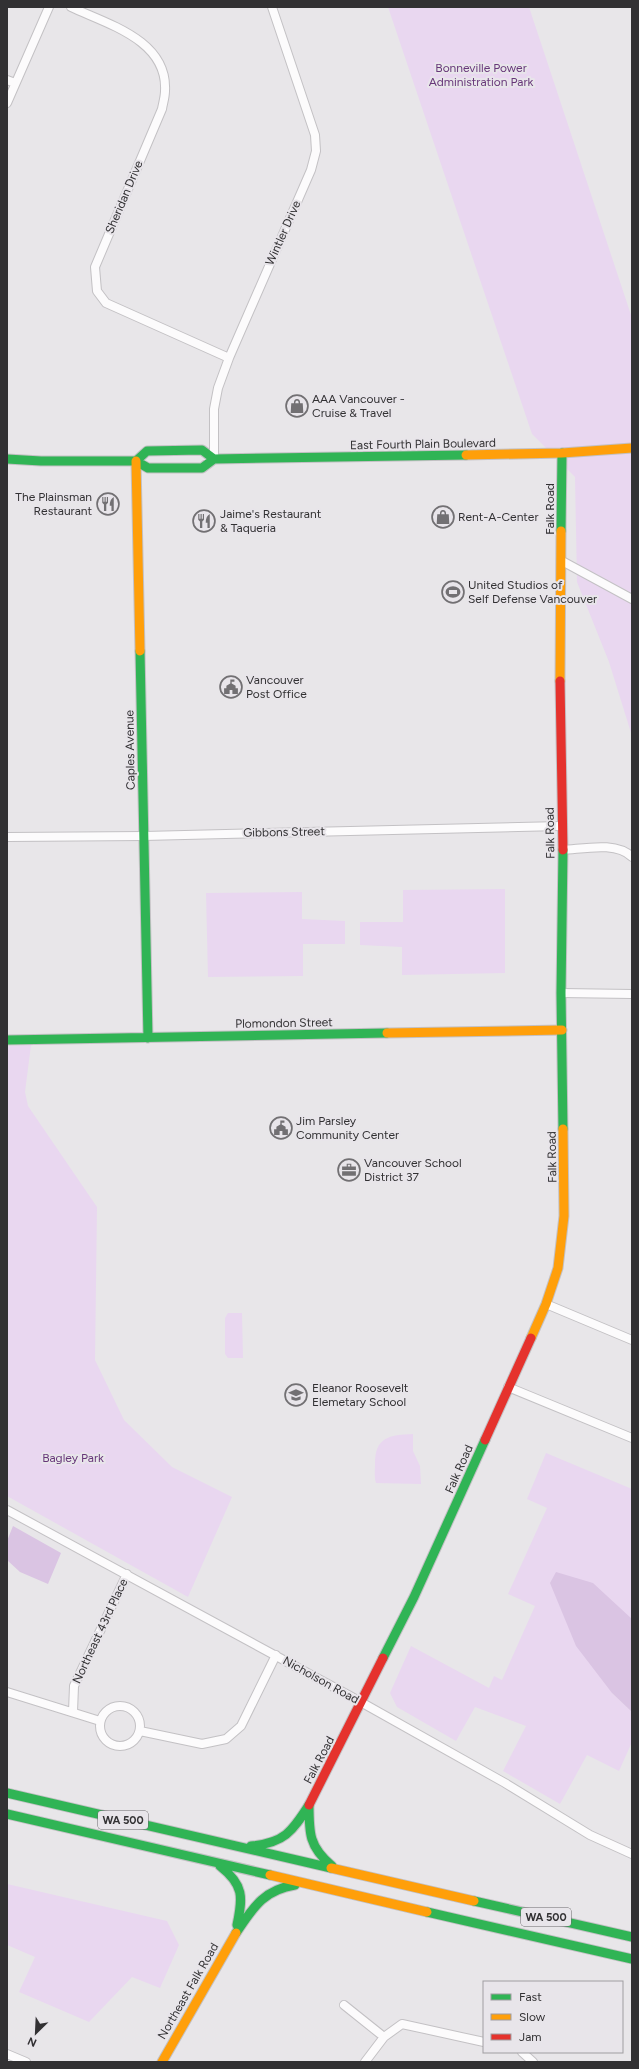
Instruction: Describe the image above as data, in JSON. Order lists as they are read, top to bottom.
{
  "streets": {
    "main road": [
      "East Fourth Plain Boulevard",
      "Falk Road",
      "Caples Avenue",
      "Plomondon Street",
      "WA 500",
      "Northeast Falk Road"
    ],
    "street": [
      "Sheridan Drive",
      "Wintler Drive",
      "Gibbons Street",
      "Northeast 43rd Place",
      "Nicholson Road"
    ]
  },
  "crossings": [
    ["Sheridan Drive", "Wintler Drive"],
    ["Wintler Drive", "East Fourth Plain Boulevard"],
    ["East Fourth Plain Boulevard", "Falk Road"],
    ["East Fourth Plain Boulevard", "Caples Avenue"],
    ["Falk Road", "Gibbons Street"],
    ["Falk Road", "Plomondon Street"],
    ["Falk Road", "Nicholson Road"],
    ["Falk Road", "WA 500"],
    ["Caples Avenue", "Gibbons Street"],
    ["Caples Avenue", "Plomondon Street"],
    ["Northeast 43rd Place", "Nicholson Road"]
  ],
  "parks": ["Bonneville Power Administration Park", "Bagley Park"],
  "places": {
    "shop": ["AAA Vancouver - Cruise & Travel", "Rent-A-Center"],
    "restaurant": ["The Plainsman Restaurant", "Jaime's Restaurant & Taqueria"],
    "sports": ["United Studios of Self Defense Vancouver"],
    "public building": ["Vancouver Post Office", "Jim Parsley Community Center"],
    "office": ["Vancouver School District 37"],
    "school or university": ["Eleanor Roosevelt Elemetary School"]
  },
  "legend": ["Fast", "Slow", "Jam"],
  "north": "bottom left"
}
